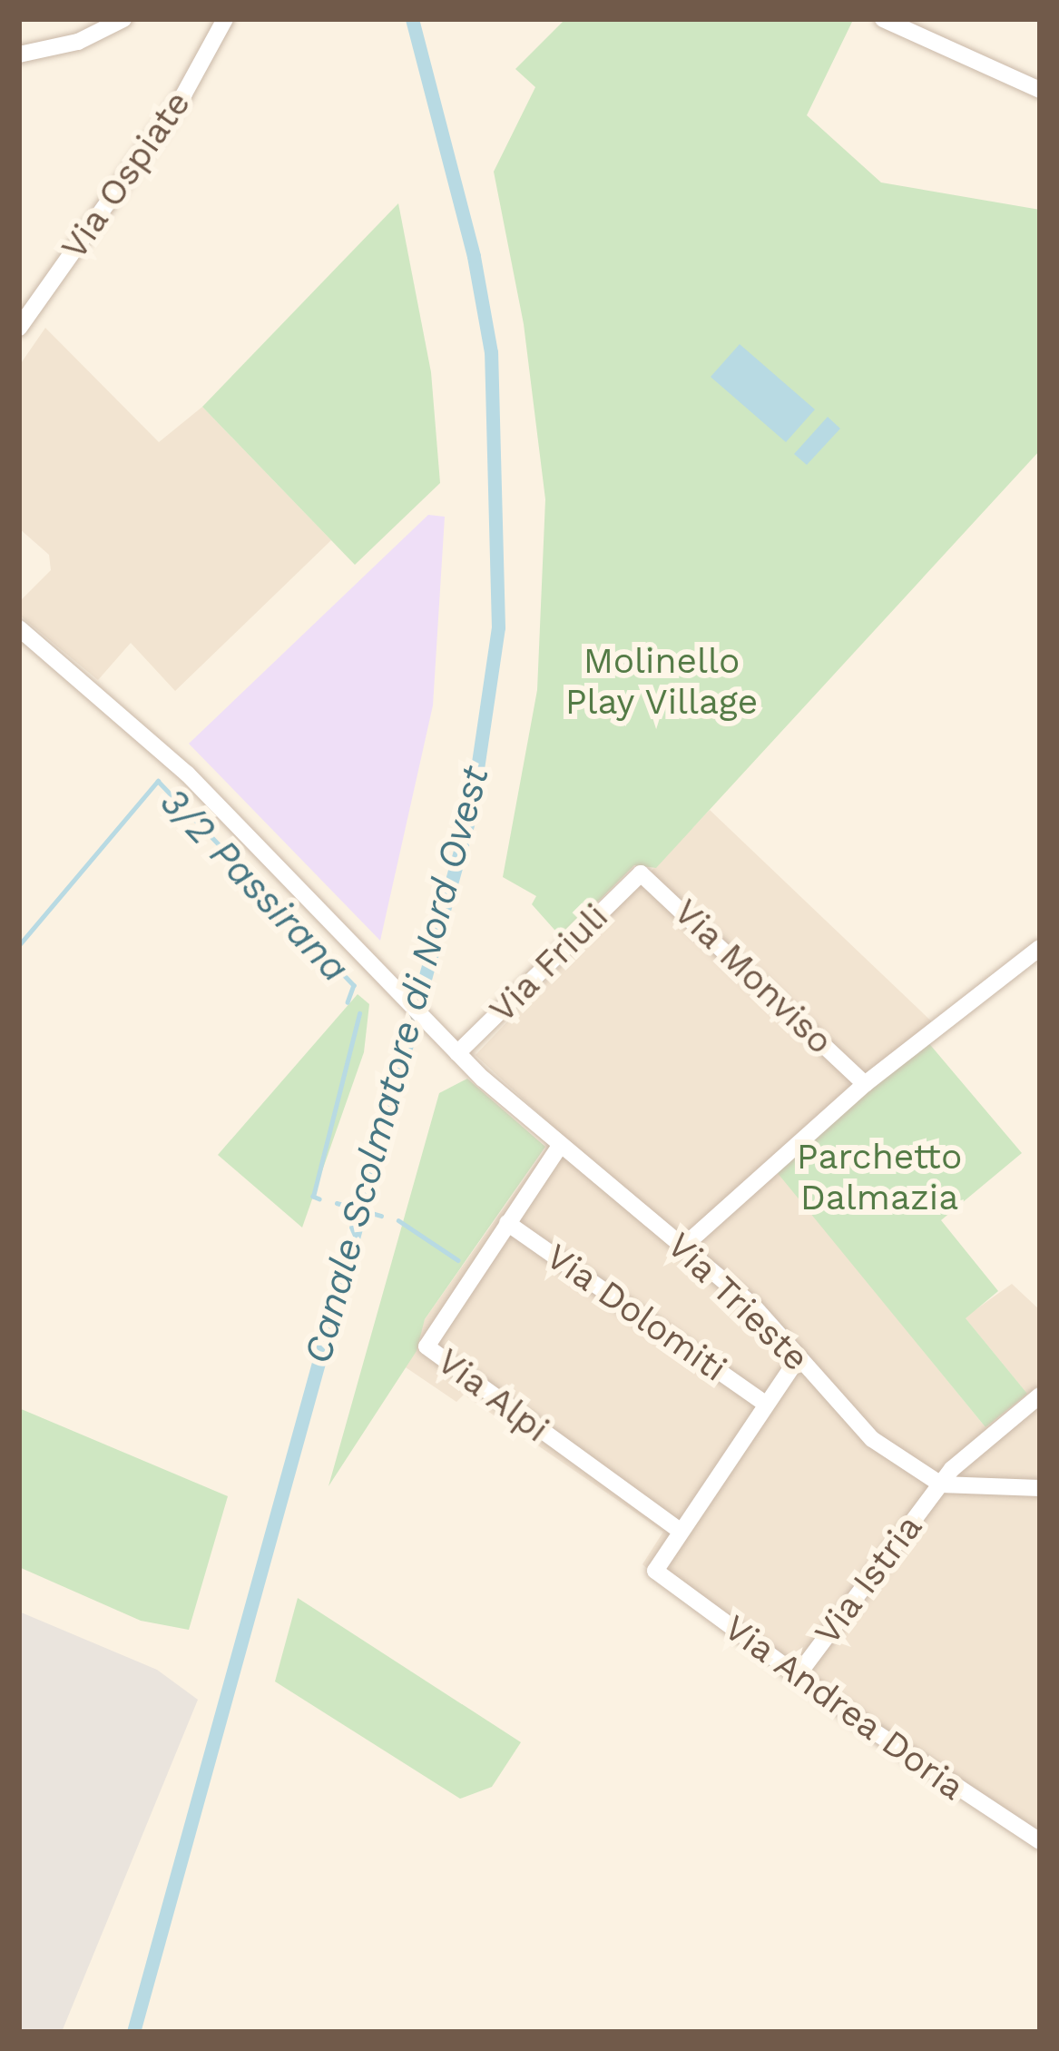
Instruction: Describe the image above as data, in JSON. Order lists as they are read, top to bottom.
{
  "streets": {
    "street": [
      "Via Ospiate",
      "Via Friuli",
      "Via Monviso",
      "Via Trieste",
      "Via Dolomiti",
      "Via Alpi",
      "Via Istria",
      "Via Andrea Doria"
    ]
  },
  "crossings": [
    ["Via Friuli", "Via Monviso"],
    ["Via Friuli", "Via Trieste"],
    ["Via Trieste", "Via Istria"],
    ["Via Dolomiti", "Via Alpi"],
    ["Via Alpi", "Via Andrea Doria"],
    ["Via Istria", "Via Andrea Doria"]
  ],
  "water": ["3/2 Passirana", "Canale Scolmatore di Nord Ovest"],
  "parks": ["Molinello Play Village", "Parchetto Dalmazia"]
}
